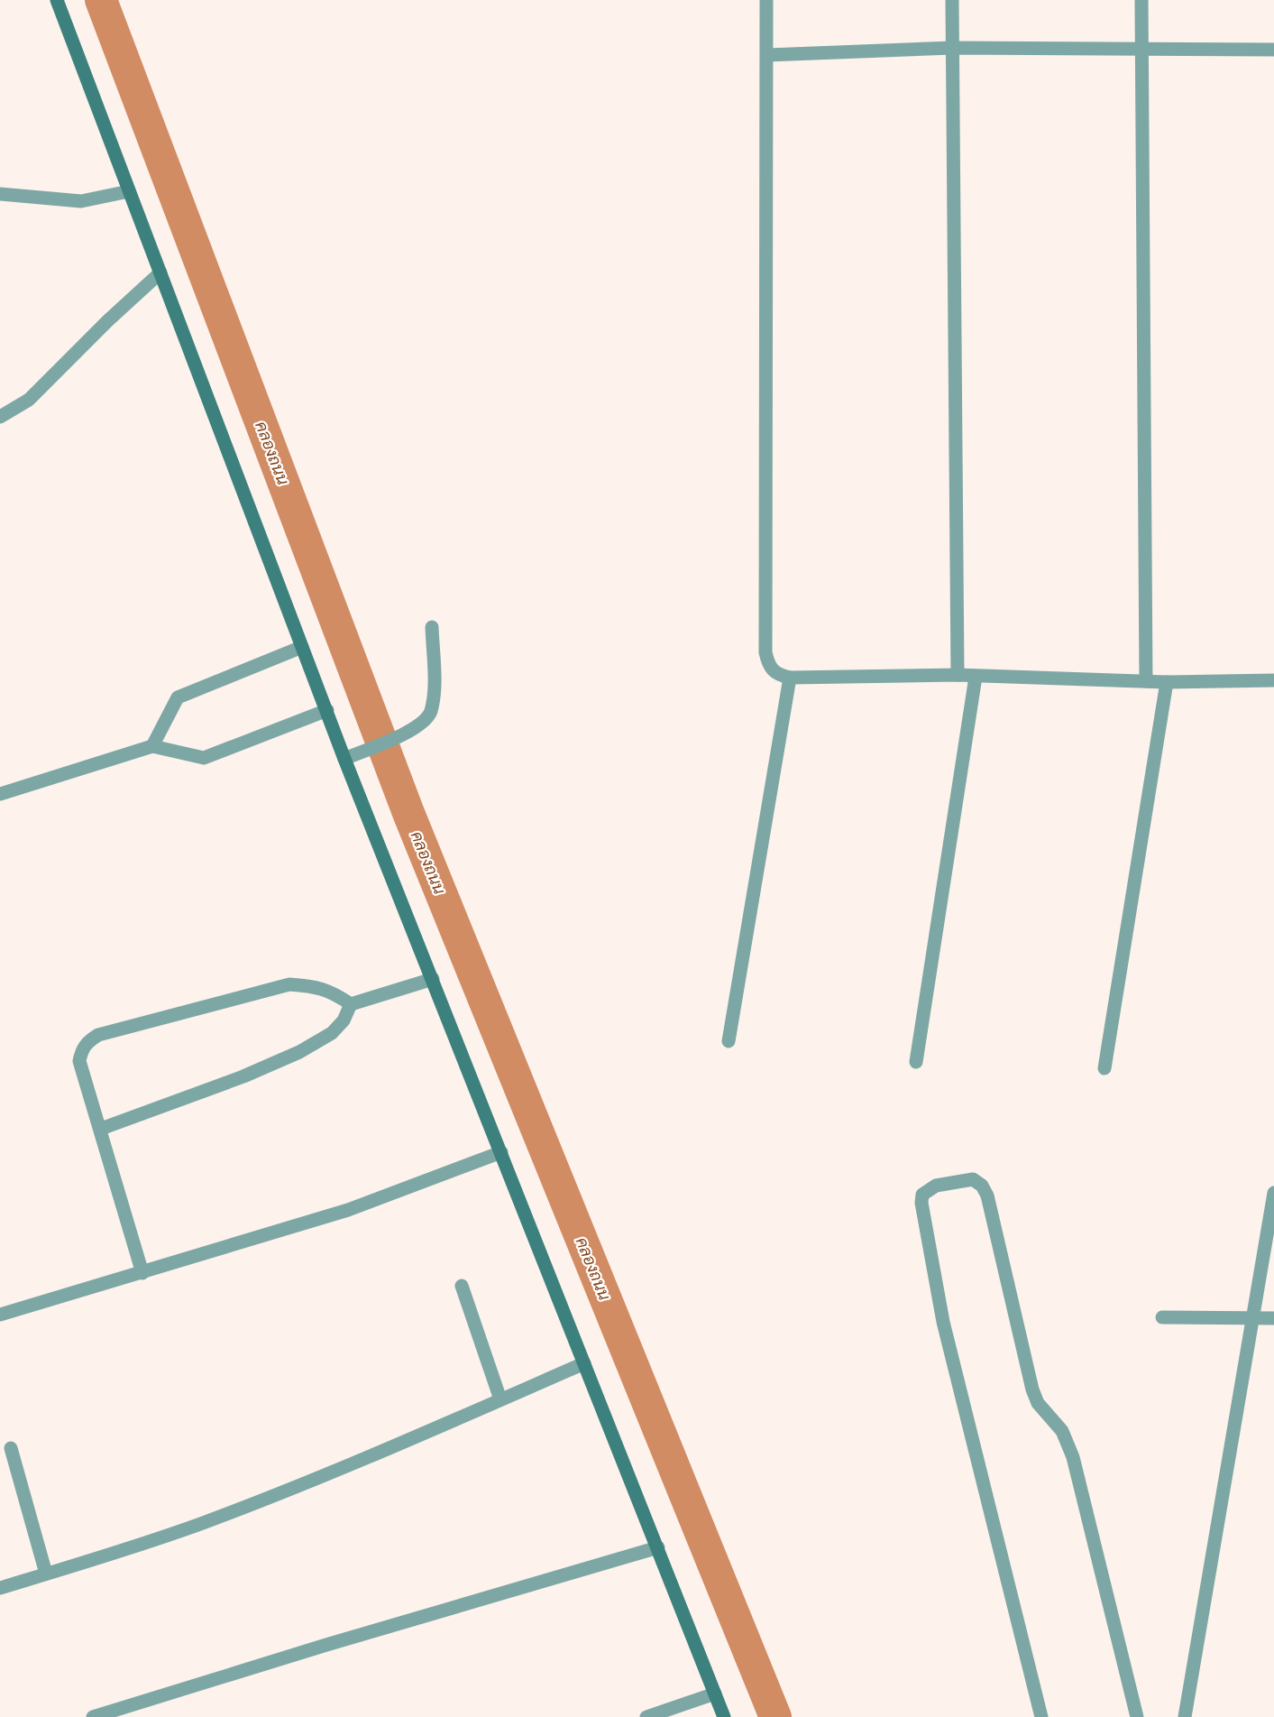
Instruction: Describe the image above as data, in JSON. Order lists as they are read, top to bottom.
{
  "water": ["คลองถนน"]
}
